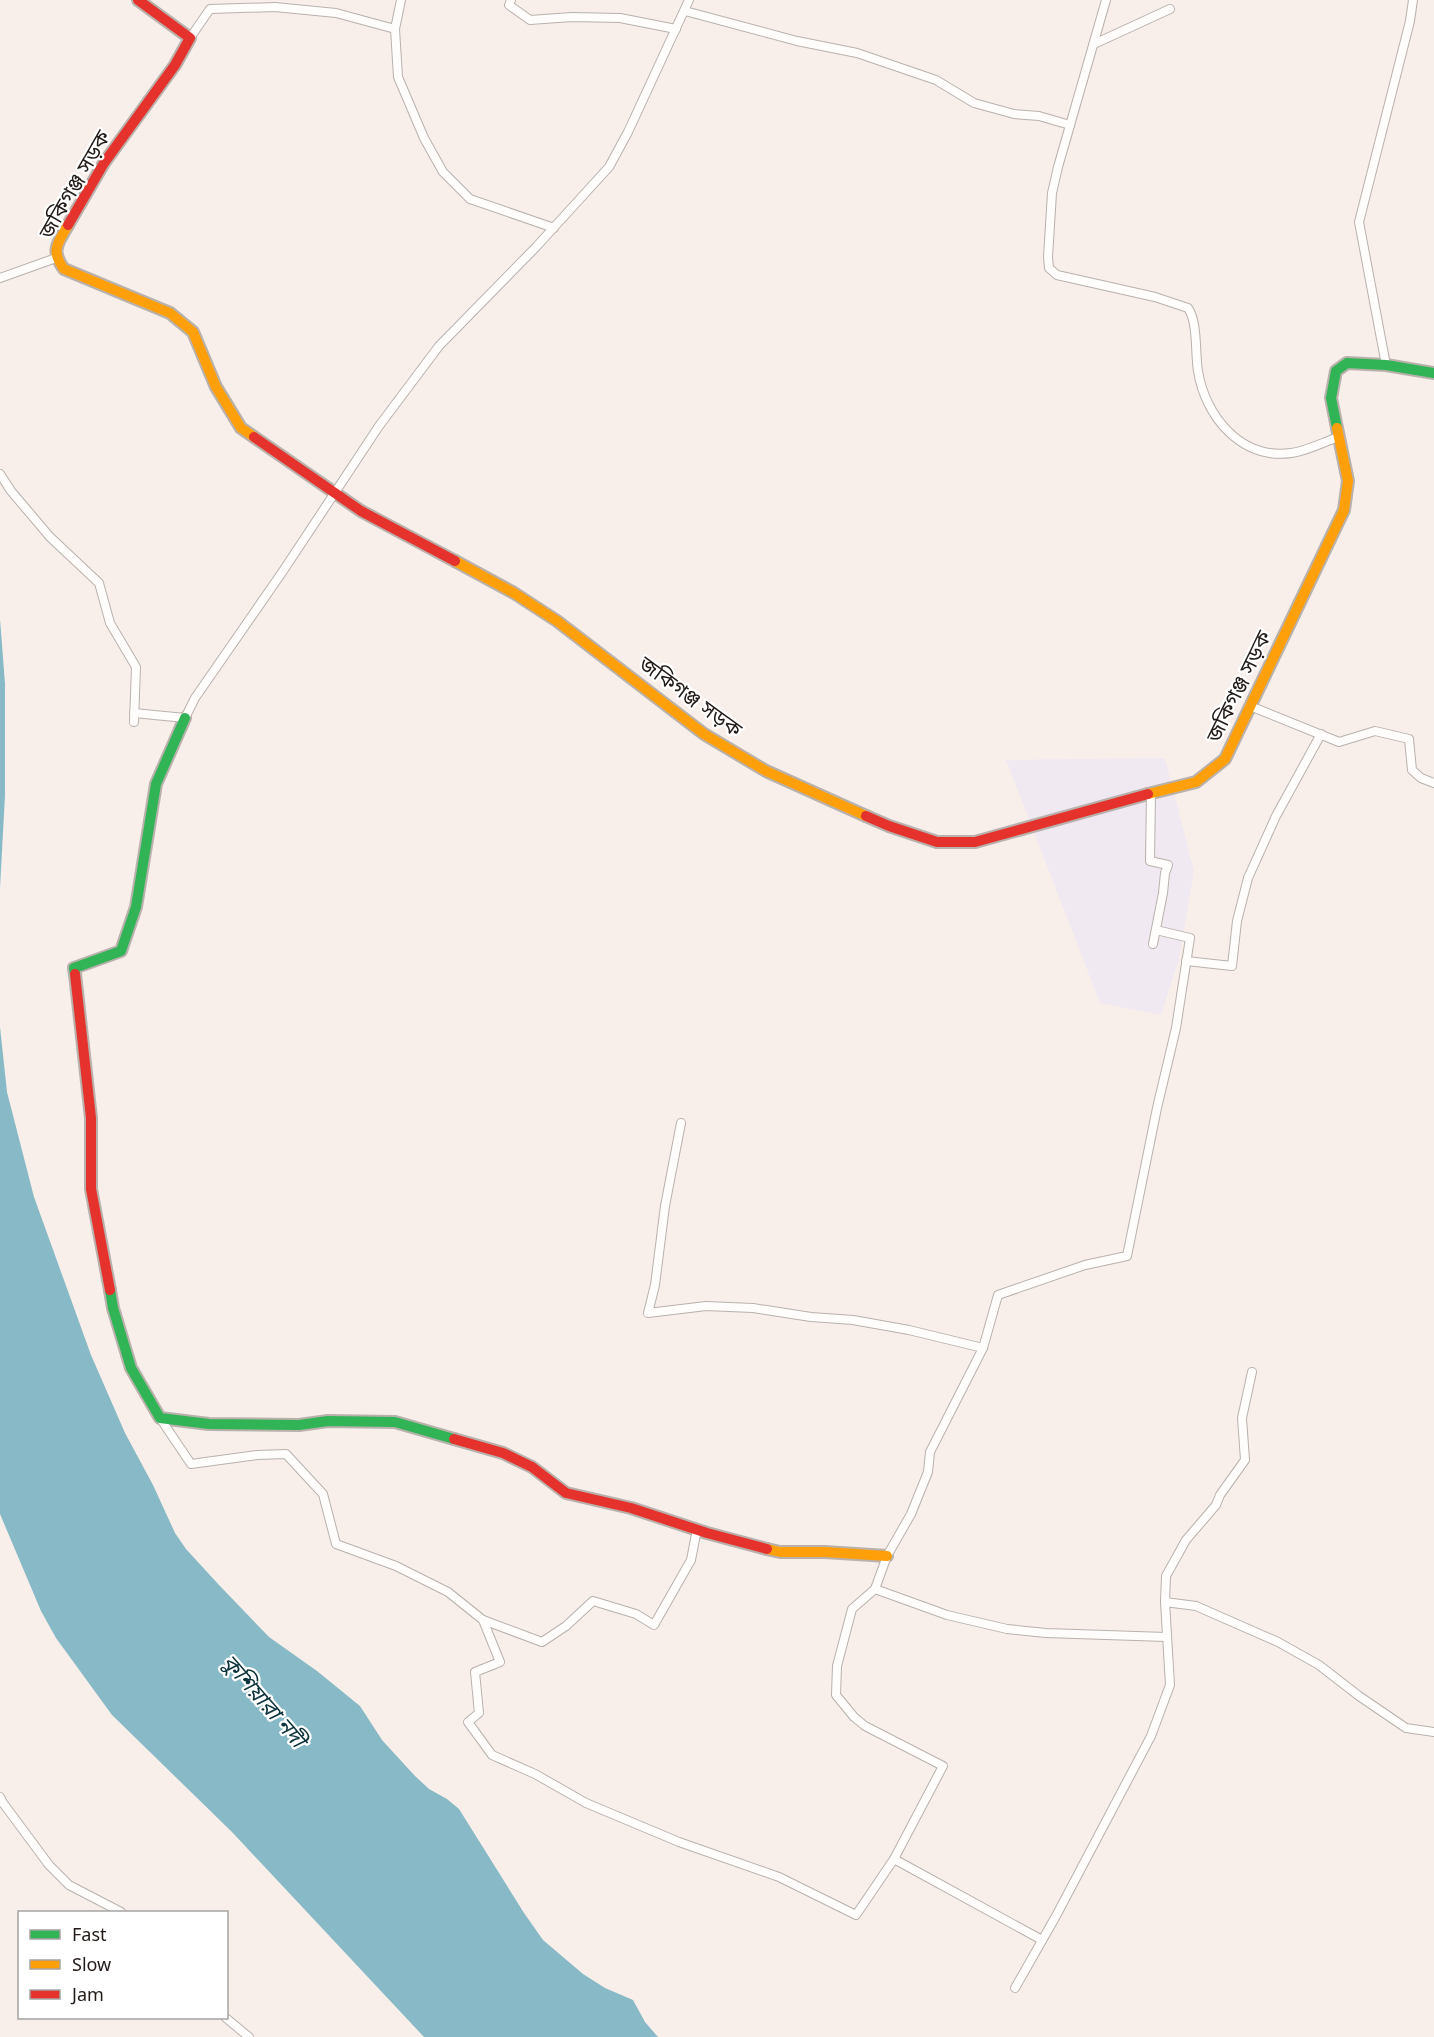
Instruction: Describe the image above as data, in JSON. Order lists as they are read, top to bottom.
{
  "streets": {
    "main road": ["জকিগঞ্জ সড়ক"]
  },
  "water": ["কুশিয়ারা নদী"],
  "legend": ["Fast", "Slow", "Jam"]
}
